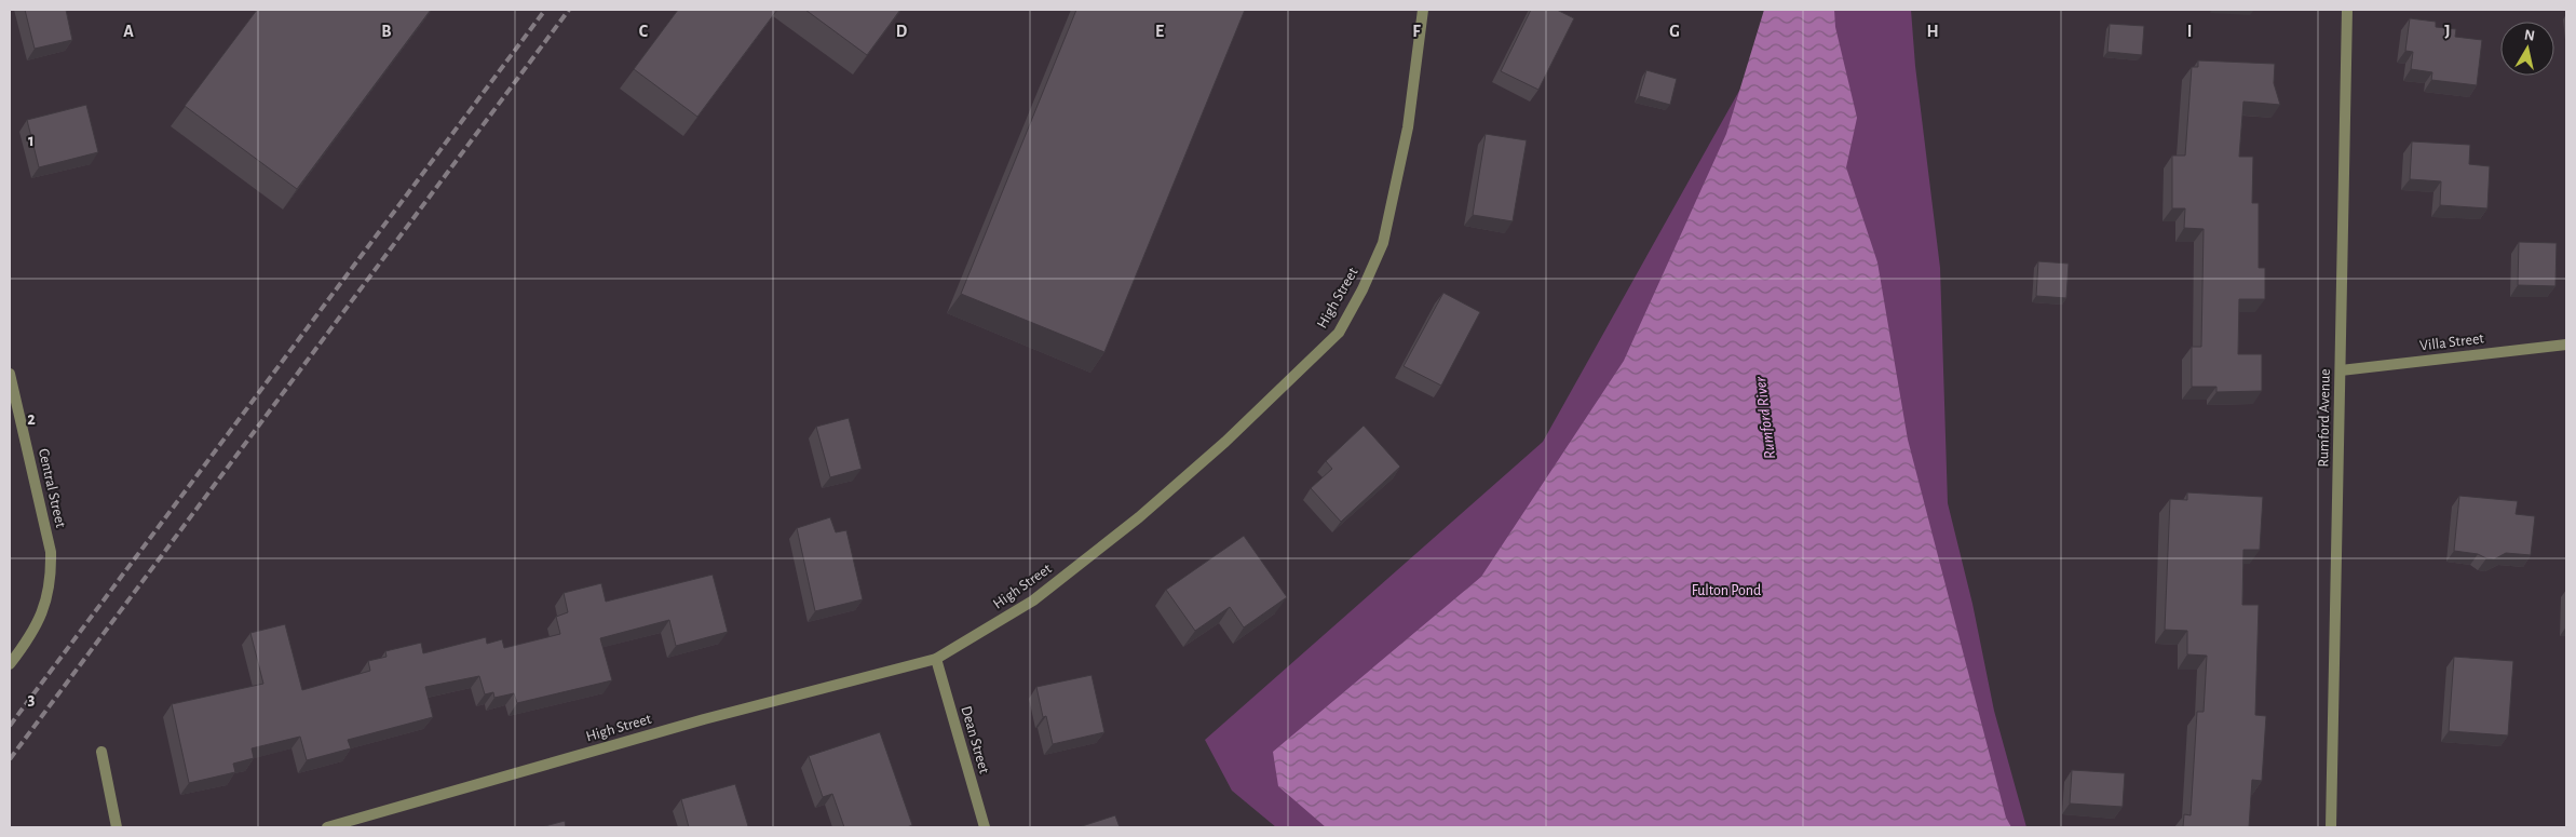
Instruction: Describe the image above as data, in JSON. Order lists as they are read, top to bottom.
{
  "streets": {
    "street": [
      "High Street",
      "Villa Street",
      "Rumford Avenue",
      "Central Street",
      "Dean Street"
    ]
  },
  "crossings": [
    ["High Street", "Dean Street"],
    ["Villa Street", "Rumford Avenue"]
  ],
  "water": ["Rumford River"],
  "parks": ["Fulton Pond"],
  "north": "top",
  "grid": {
    "columns": [
      "A",
      "B",
      "C",
      "D",
      "E",
      "F",
      "G",
      "H",
      "I",
      "J"
    ],
    "rows": ["1", "2", "3"]
  }
}
